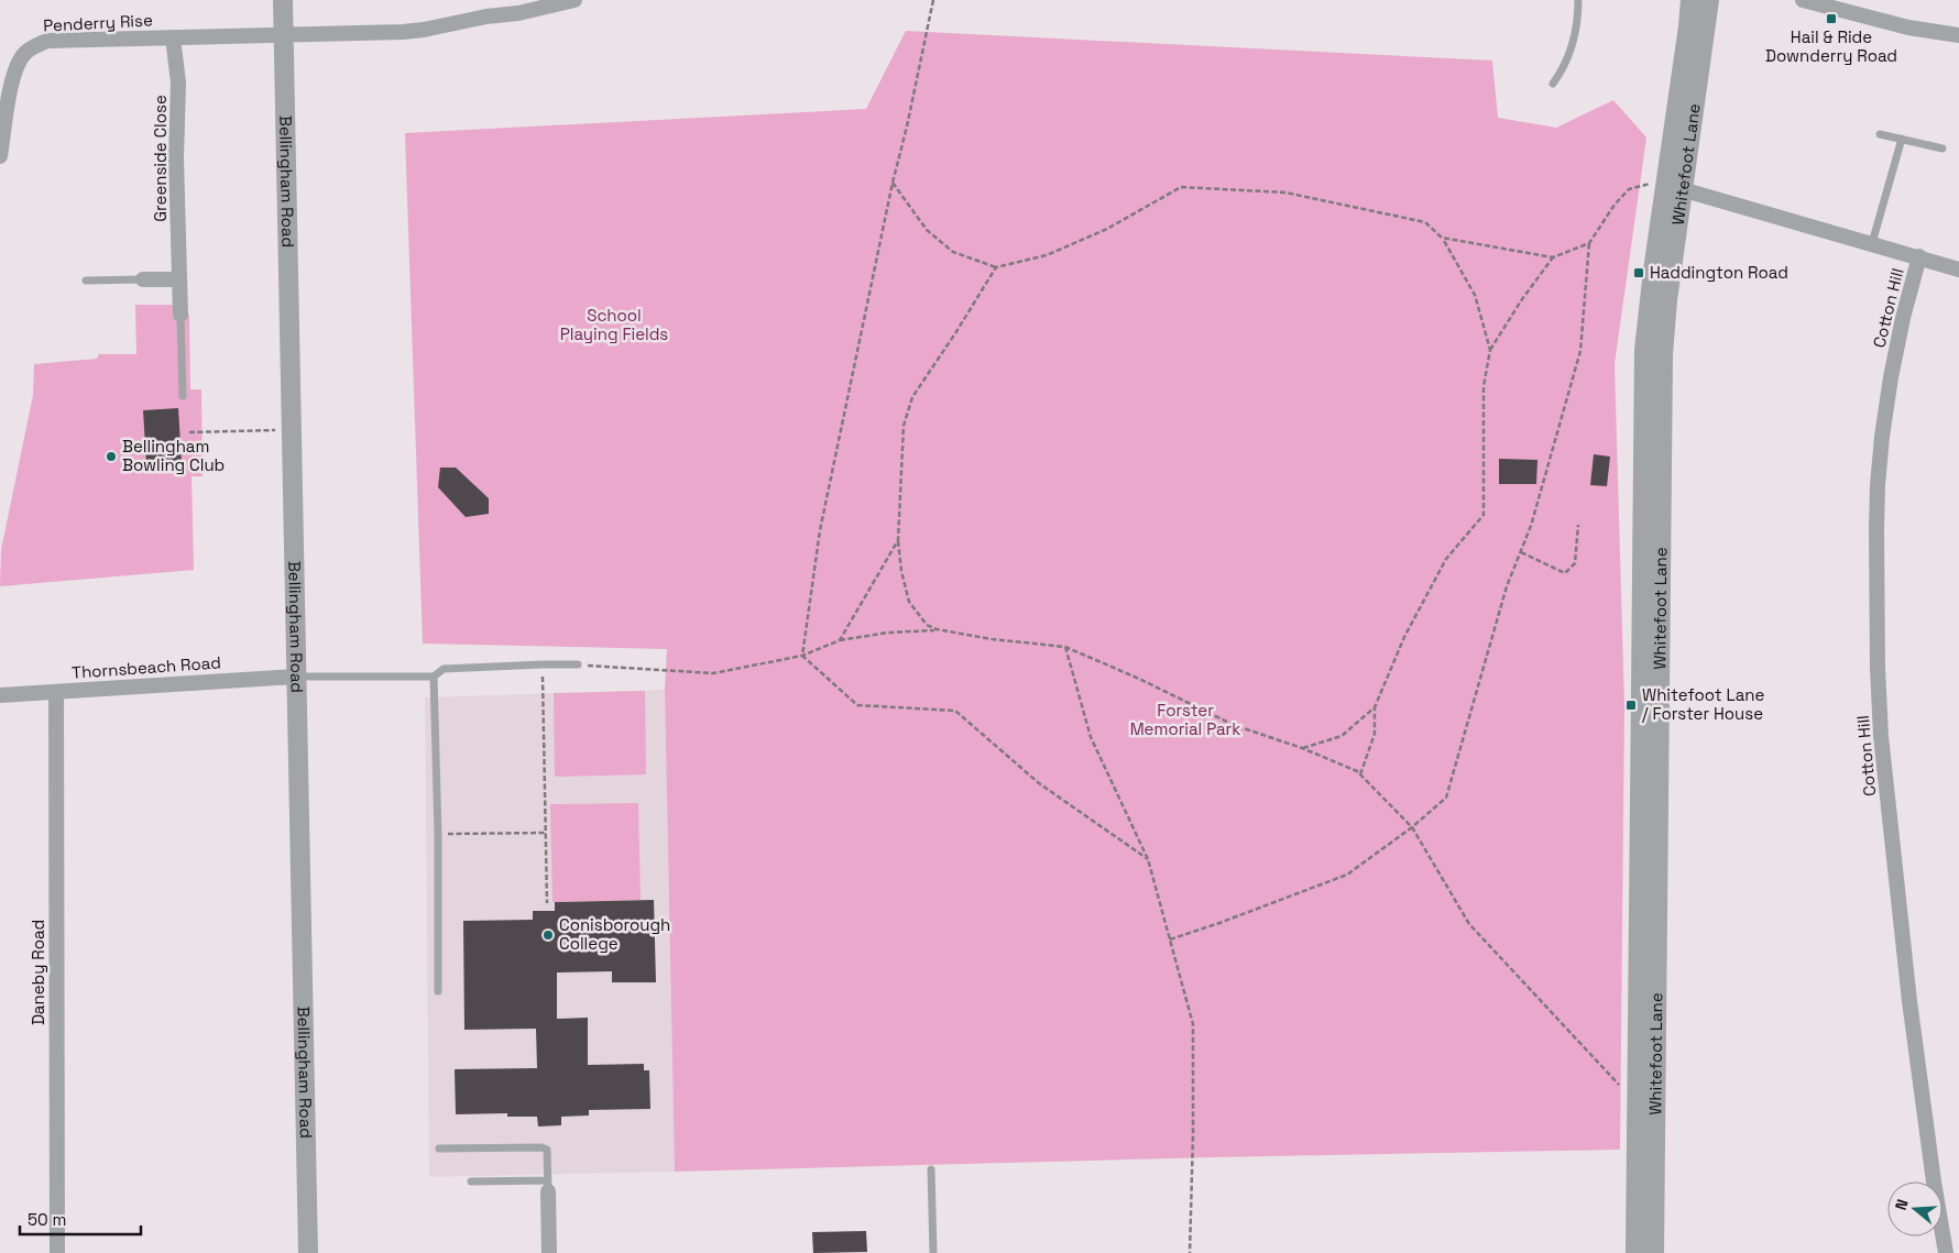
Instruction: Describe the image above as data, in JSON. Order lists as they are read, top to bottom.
{
  "streets": {
    "street": [
      "Penderry Rise",
      "Greenside Close",
      "Whitefoot Lane",
      "Bellingham Road",
      "Cotton Hill",
      "Thornsbeach Road",
      "Daneby Road"
    ]
  },
  "crossings": [
    ["Penderry Rise", "Greenside Close"],
    ["Penderry Rise", "Bellingham Road"],
    ["Bellingham Road", "Thornsbeach Road"],
    ["Thornsbeach Road", "Daneby Road"]
  ],
  "parks": ["School Playing Fields", "Forster Memorial Park"],
  "places": {
    "transit": ["Hail & Ride Downderry Road", "Haddington Road", "Whitefoot Lane / Forster House"],
    "other": ["Bellingham Bowling Club", "Conisborough College"]
  },
  "scale_bar": "50 m",
  "north": "left"
}
